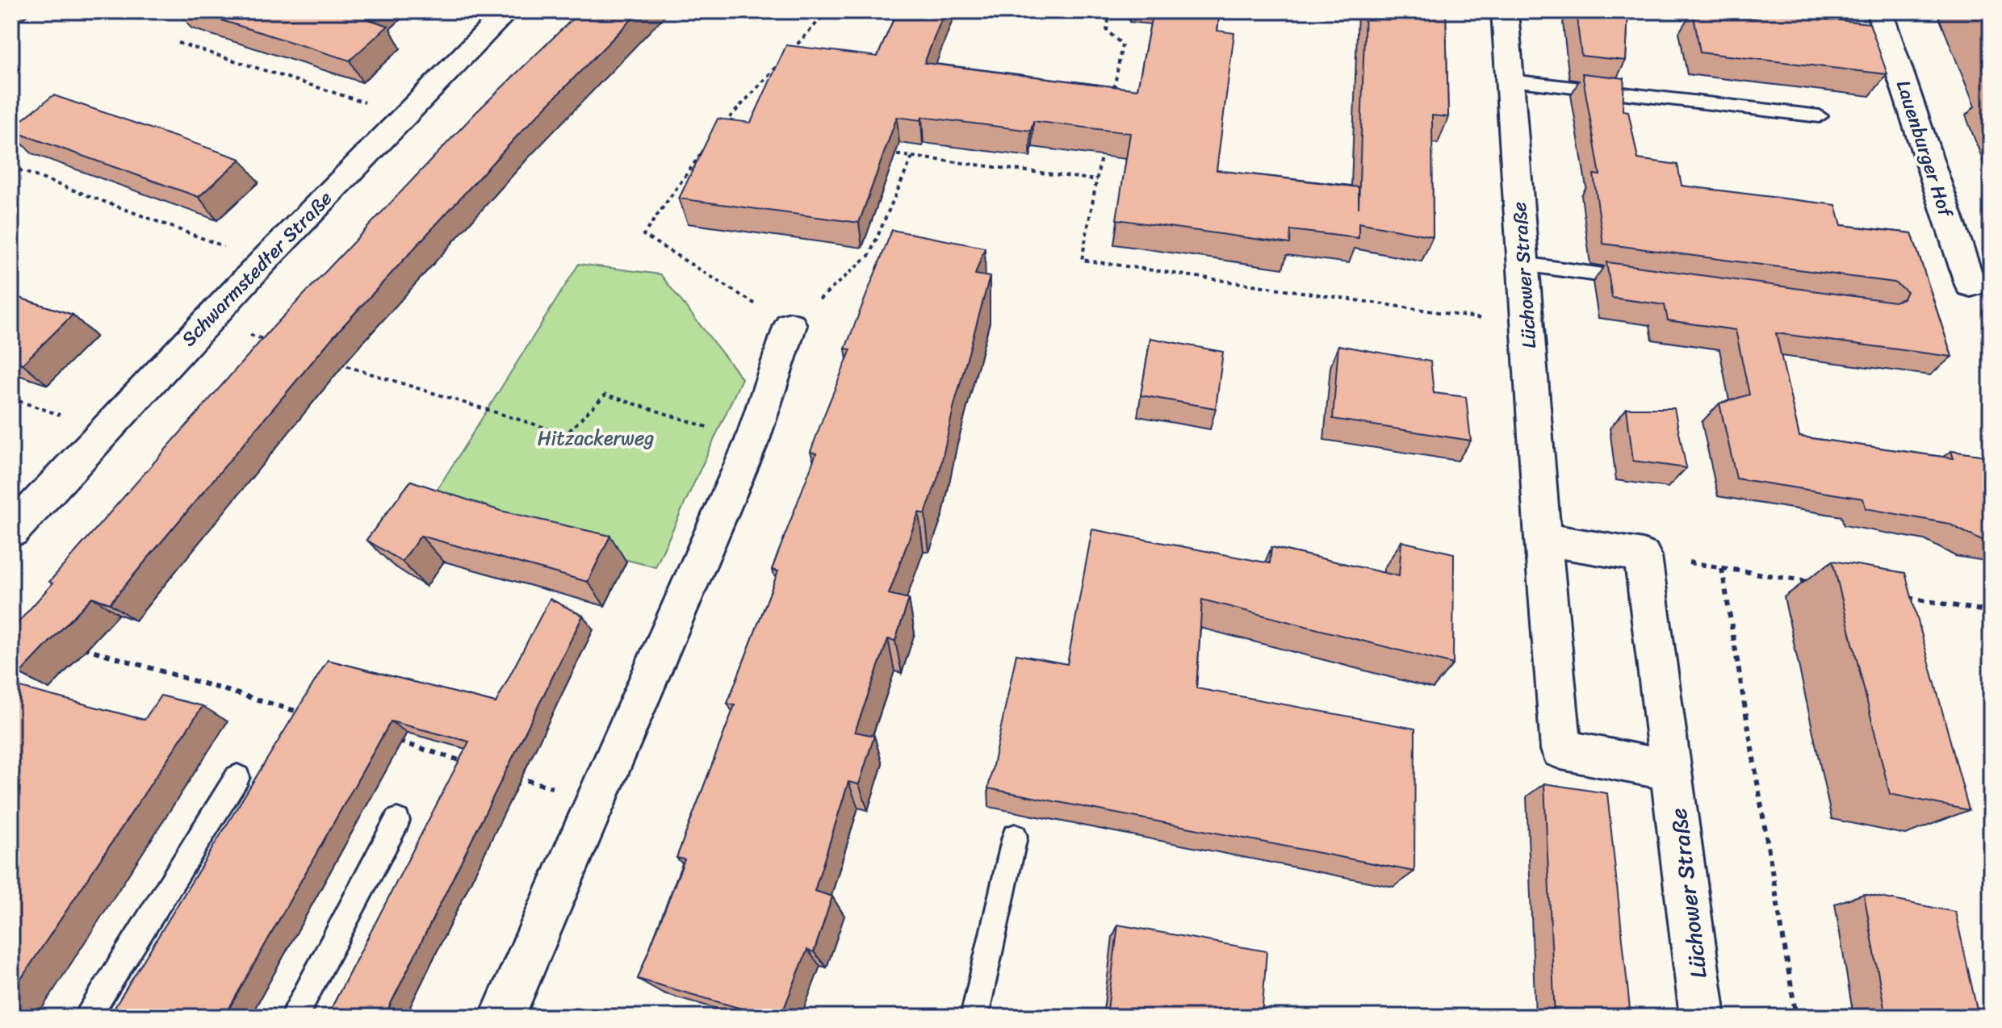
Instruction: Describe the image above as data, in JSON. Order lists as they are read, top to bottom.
{
  "streets": {
    "street": ["Lauenburger Hof", "Schwarmstedter Straße", "Lüchower Straße"]
  },
  "parks": ["Hitzackerweg"]
}
